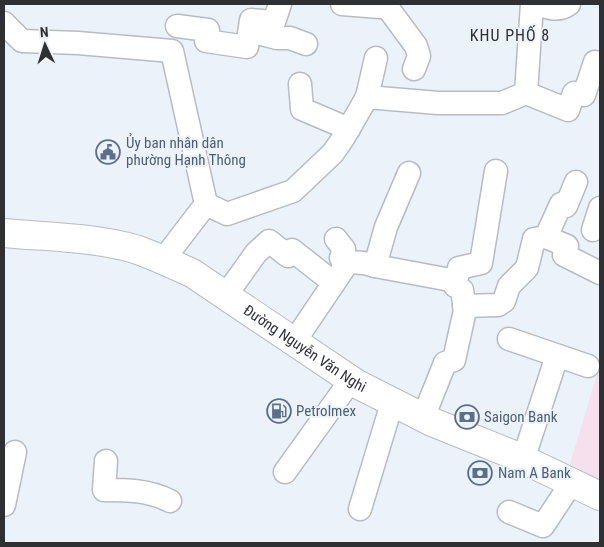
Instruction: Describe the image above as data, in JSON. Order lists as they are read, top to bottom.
{
  "streets": {
    "main road": ["Đường Nguyễn Văn Nghi"]
  },
  "districts": ["KHU PHỐ 8"],
  "places": {
    "public building": ["Ủy ban nhân dân phường Hạnh Thông"],
    "fuel station": ["Petrolmex"],
    "bank": ["Saigon Bank", "Nam A Bank"]
  },
  "north": "top"
}
